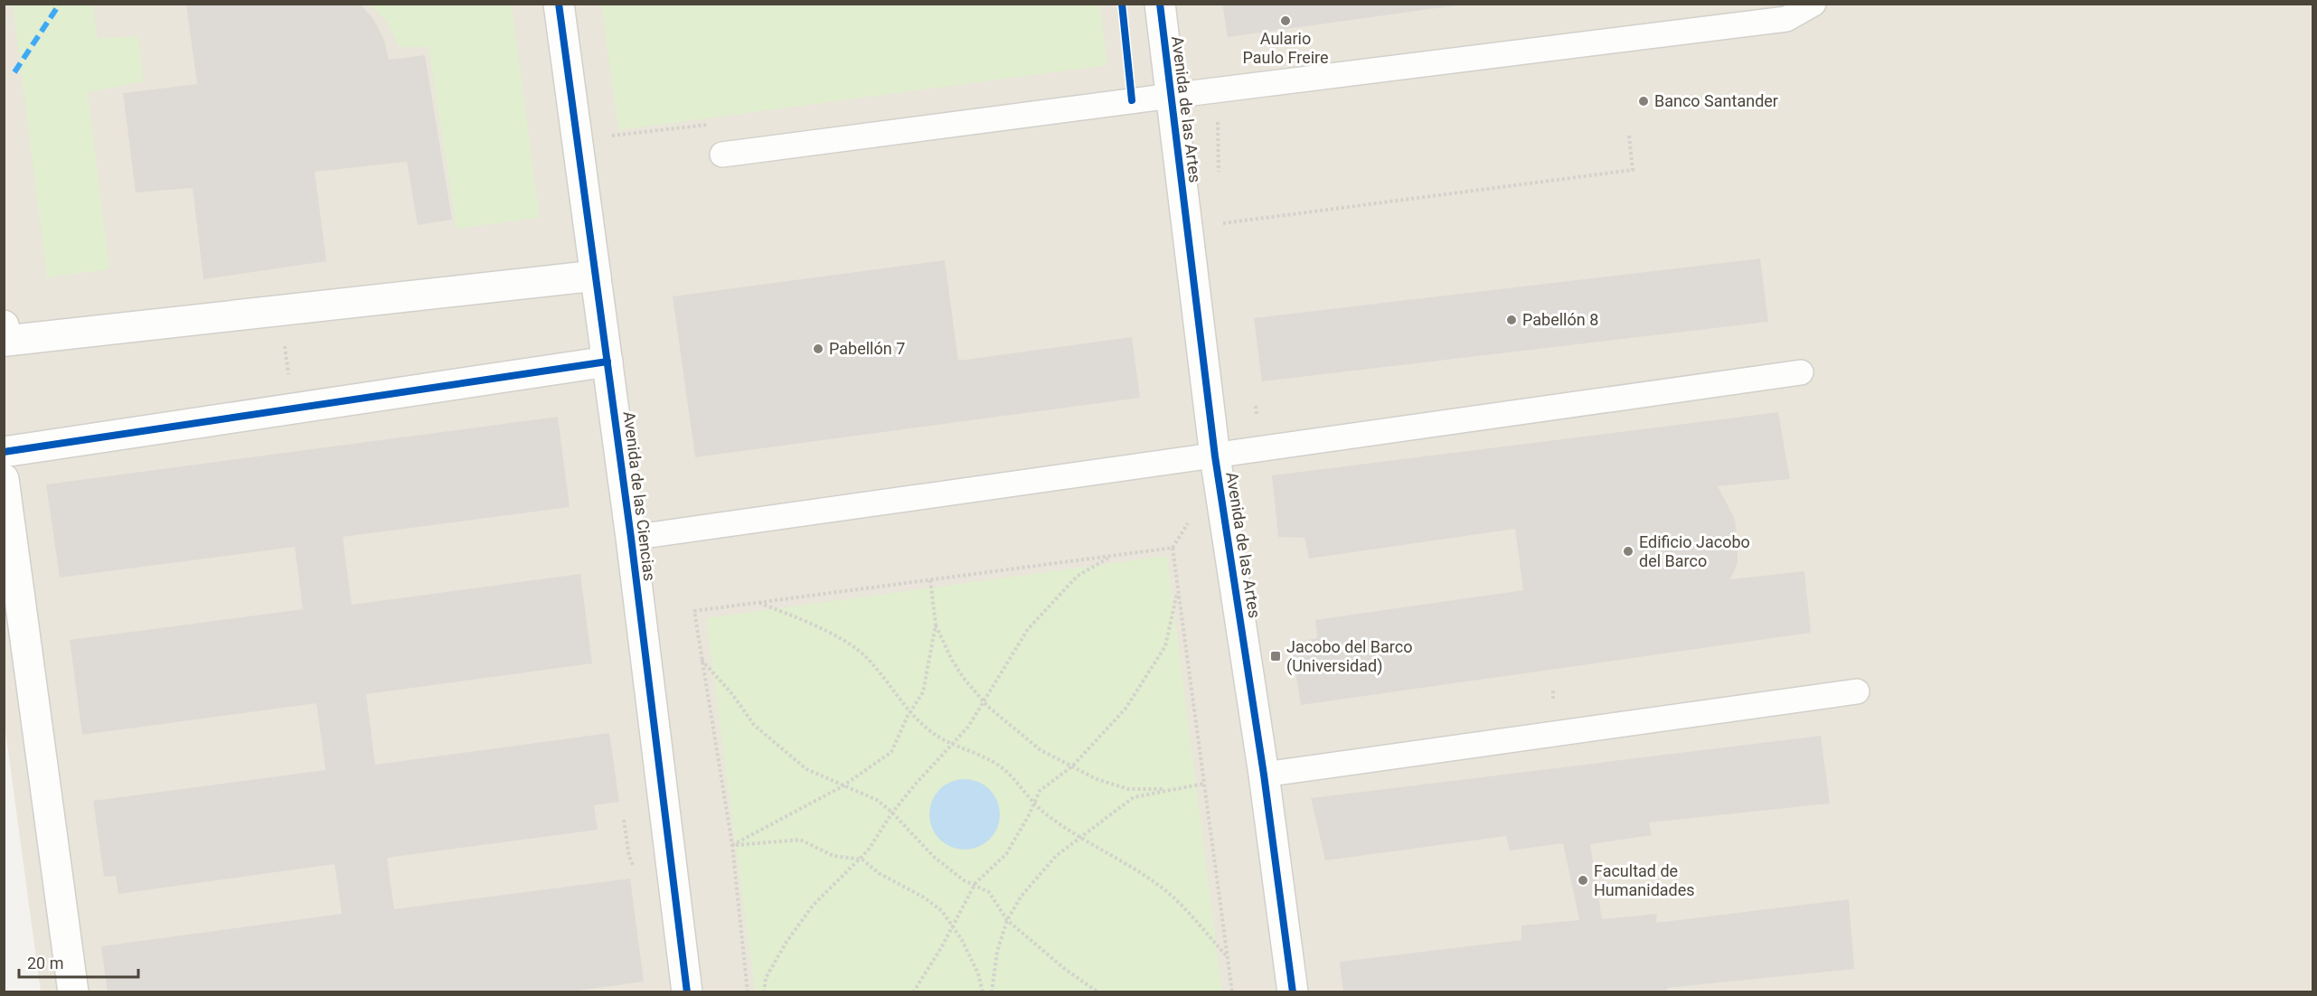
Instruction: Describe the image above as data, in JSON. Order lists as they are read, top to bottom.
{
  "streets": {
    "street": ["Avenida de las Artes", "Avenida de las Ciencias"]
  },
  "places": {
    "other": [
      "Aulario Paulo Freire",
      "Banco Santander",
      "Pabellón 8",
      "Pabellón 7",
      "Edificio Jacobo del Barco",
      "Facultad de Humanidades"
    ],
    "transit": ["Jacobo del Barco (Universidad)"]
  },
  "scale_bar": "20 m"
}
